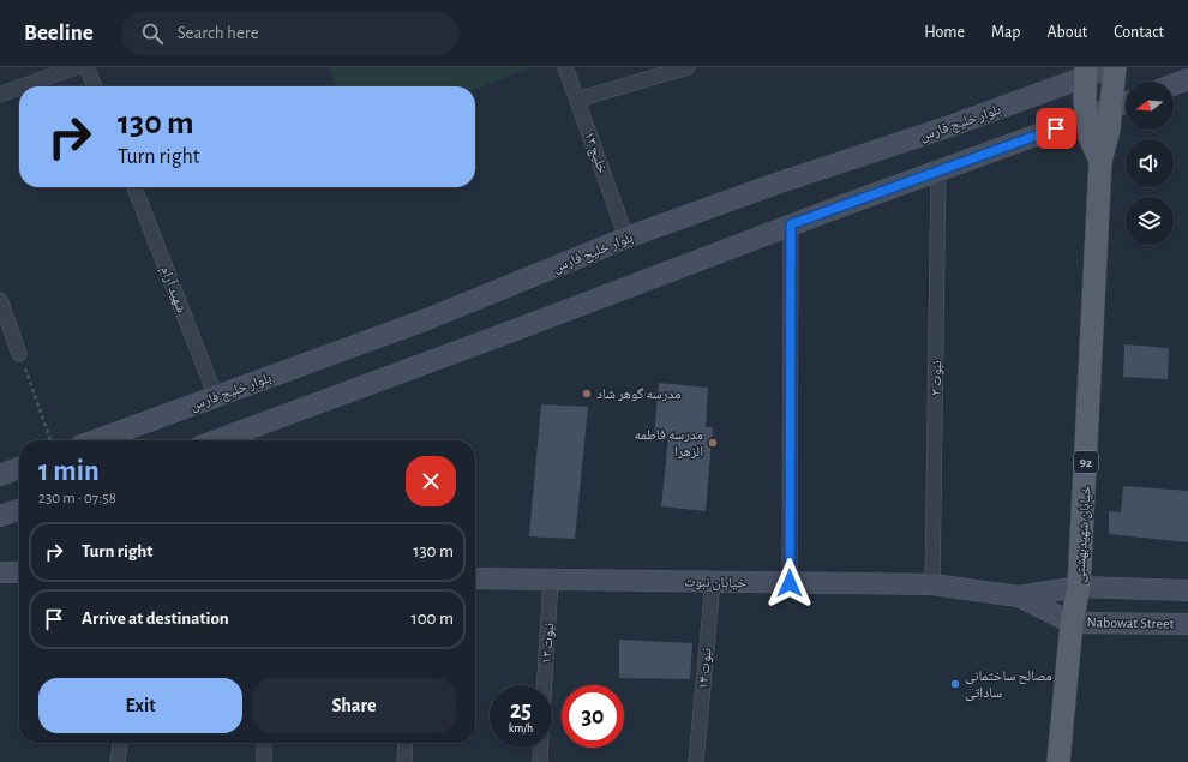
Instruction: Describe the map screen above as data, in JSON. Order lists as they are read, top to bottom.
{
  "streets": {
    "main road": [
      "بلوار خلیج فارس",
      "92",
      "خیابان شهیدبهشتی",
      "خیابان نبوت",
      "Nabowat Street"
    ],
    "street": [
      "خلیج ۱۳",
      "شهید آرام",
      "نبوت ۳",
      "نبوت ۱۲",
      "نبوت ۱۴"
    ]
  },
  "crossings": [
    ["بلوار خلیج فارس", "خلیج ۱۳"],
    ["بلوار خلیج فارس", "شهید آرام"],
    ["نبوت ۳", "خیابان نبوت"],
    ["خیابان شهیدبهشتی", "خیابان نبوت"],
    ["خیابان شهیدبهشتی", "Nabowat Street"],
    ["خیابان نبوت", "Nabowat Street"],
    ["خیابان نبوت", "نبوت ۱۲"],
    ["خیابان نبوت", "نبوت ۱۴"]
  ],
  "places": ["مدرسه گوهر شاد", "مدرسه فاطمه الزهرا", "مصالح ساختمانی ساداتی"],
  "north": "left",
  "page": {
    "header": "Beeline",
    "search": "Search here",
    "nav": [
      "Home",
      "Map",
      "About",
      "Contact"
    ],
    "turn": ["130 m", "Turn right"],
    "heading": ["1 min", "230 m · 07:58"],
    "list": [
      {
        "name": "Turn right",
        "value": "130 m"
      },
      {
        "name": "Arrive at destination",
        "value": "100 m"
      }
    ],
    "buttons": ["Exit", "Share"],
    "speed": "25 km/h",
    "limit": "30"
  }
}
